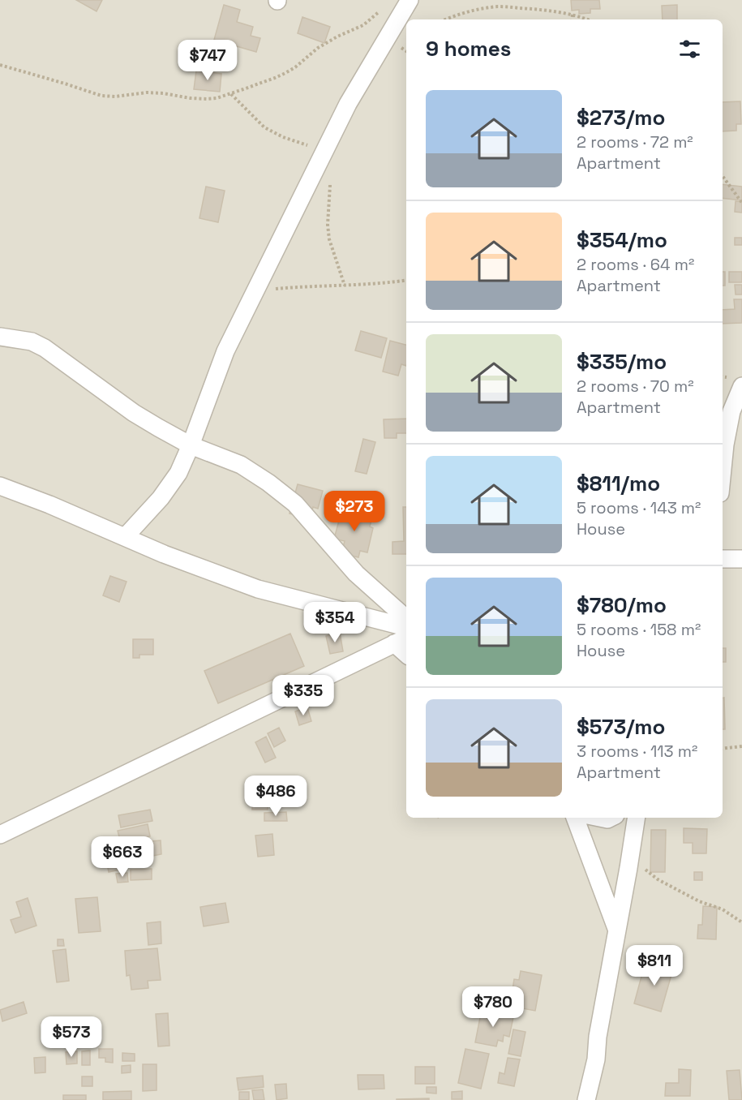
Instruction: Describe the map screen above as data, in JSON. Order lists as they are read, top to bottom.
{
  "page": {
    "heading": "9 homes",
    "price": [
      "$747",
      "$273",
      "$354",
      "$335",
      "$486",
      "$663",
      "$811",
      "$780",
      "$573"
    ],
    "list": [
      {
        "name": "$273/mo",
        "note": "2 rooms · 72 m² · Apartment"
      },
      {
        "name": "$354/mo",
        "note": "2 rooms · 64 m² · Apartment"
      },
      {
        "name": "$335/mo",
        "note": "2 rooms · 70 m² · Apartment"
      },
      {
        "name": "$811/mo",
        "note": "5 rooms · 143 m² · House"
      },
      {
        "name": "$780/mo",
        "note": "5 rooms · 158 m² · House"
      },
      {
        "name": "$573/mo",
        "note": "3 rooms · 113 m² · Apartment"
      }
    ]
  }
}
